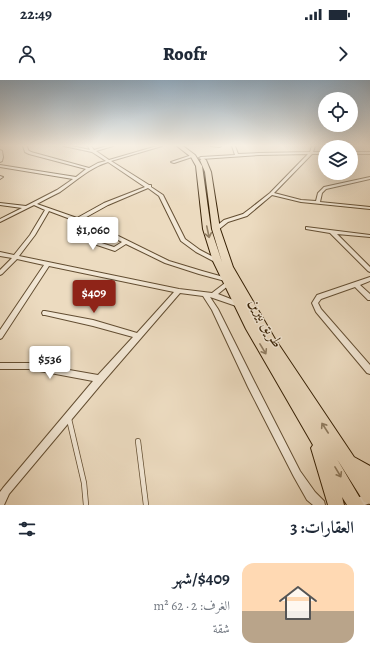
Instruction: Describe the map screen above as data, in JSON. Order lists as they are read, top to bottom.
{
  "streets": {
    "main road": ["طريق بيرين"]
  },
  "page": {
    "status": "22:49",
    "header": "Roofr",
    "price": ["$1,060", "$409", "$536"],
    "heading": "العقارات: 3",
    "list": [
      {
        "name": "$409/شهر",
        "note": "الغرف: 2 · 62 m² · شقة"
      }
    ]
  }
}
